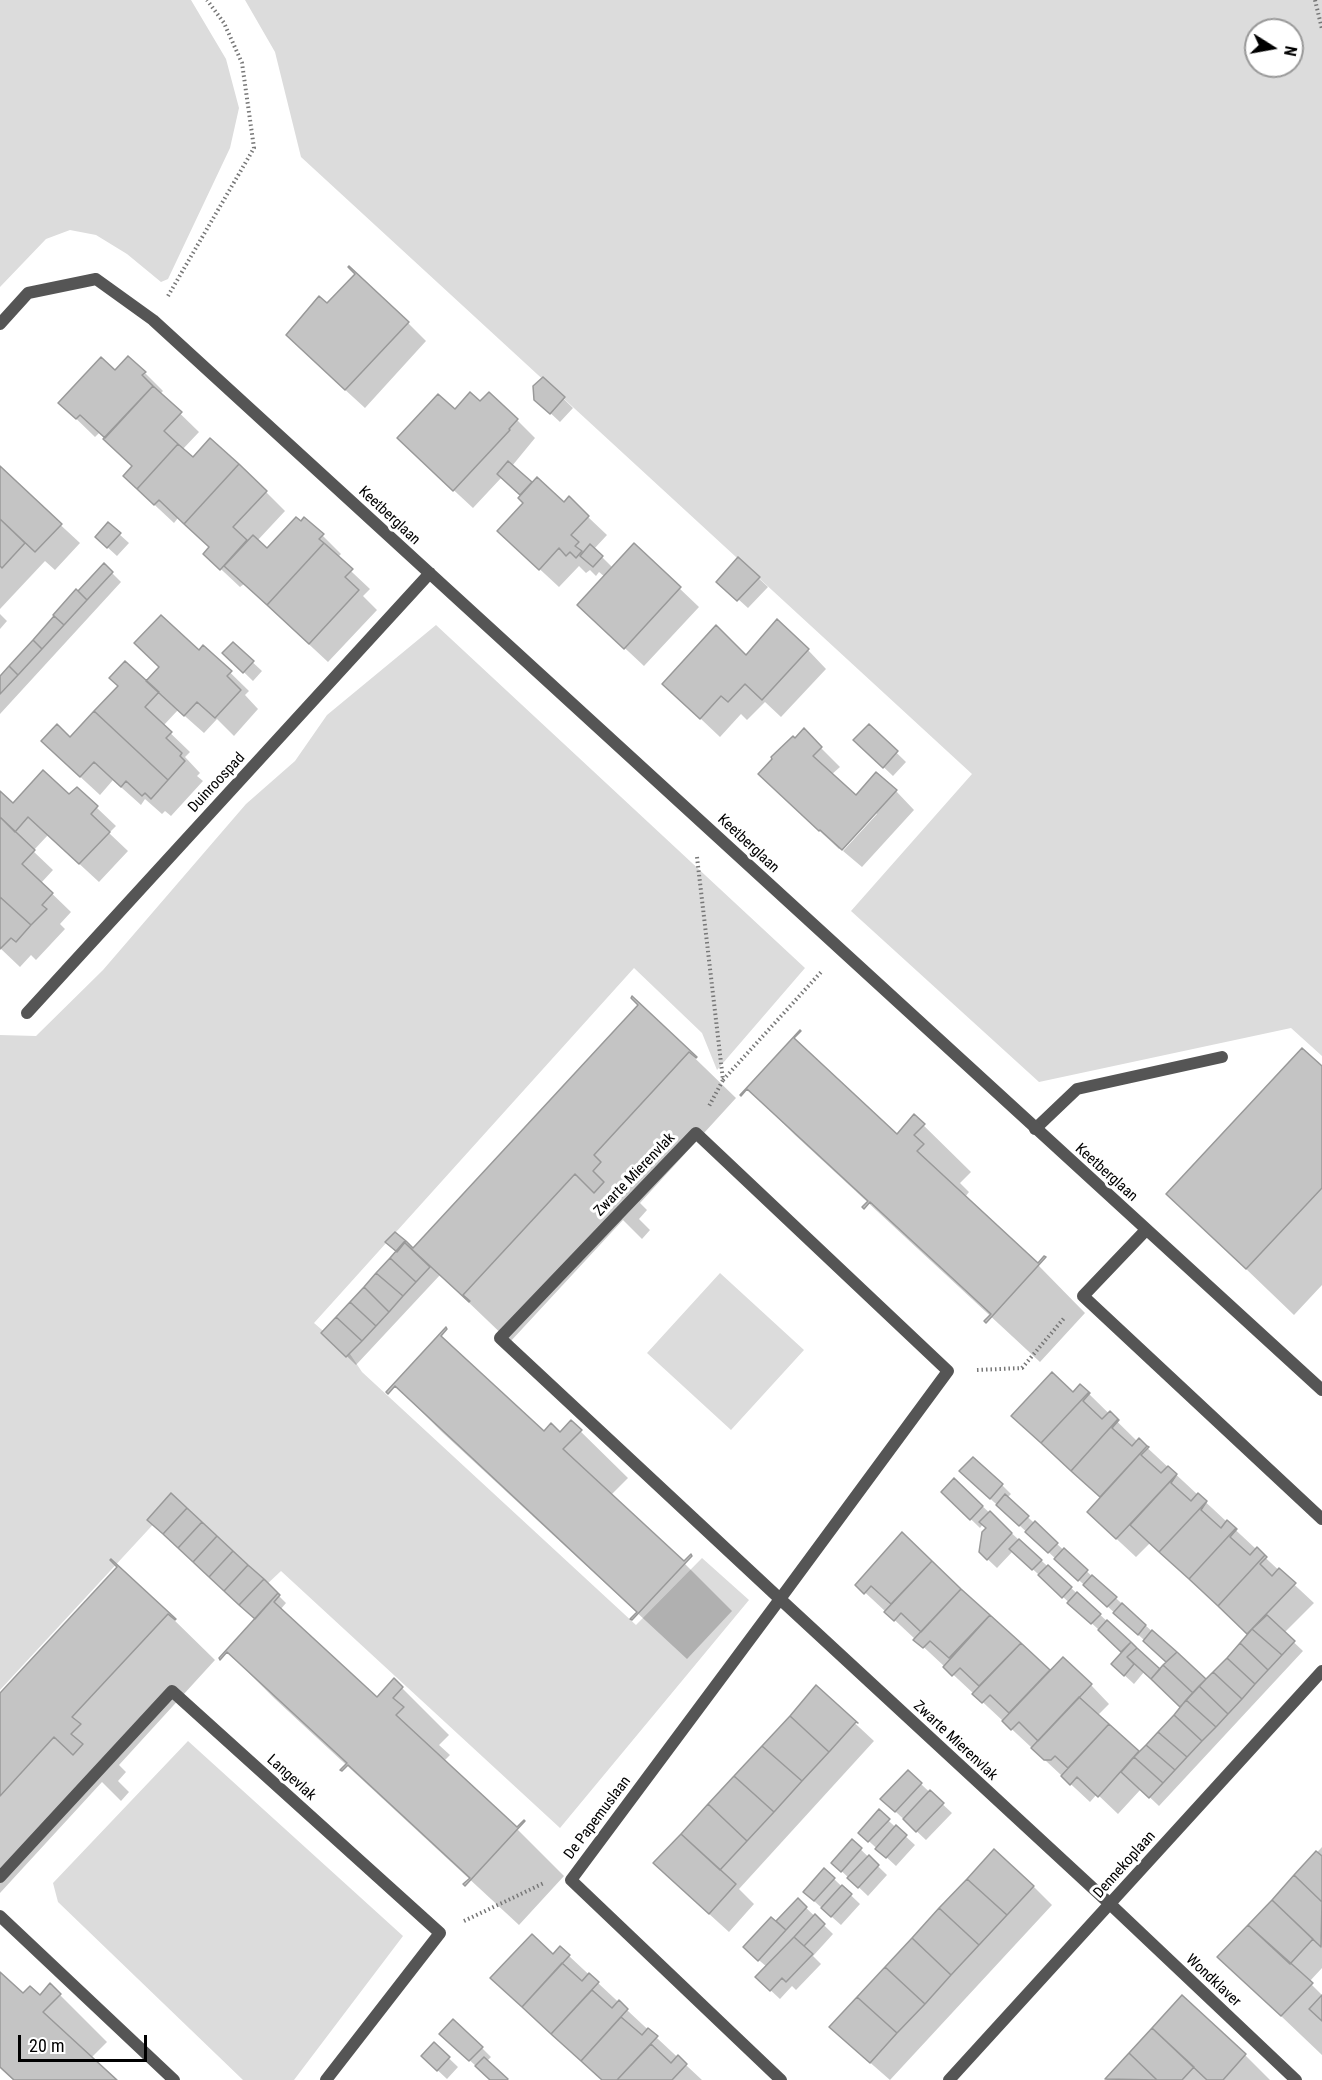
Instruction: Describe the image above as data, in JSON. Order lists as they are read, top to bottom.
{
  "streets": {
    "street": [
      "Keetberglaan",
      "Duinroospad",
      "Zwarte Mierenvlak",
      "Langevlak",
      "De Papemuslaan",
      "Dennekoplaan",
      "Wondklaver"
    ]
  },
  "crossings": [
    ["Keetberglaan", "Duinroospad"],
    ["Zwarte Mierenvlak", "De Papemuslaan"],
    ["Zwarte Mierenvlak", "Dennekoplaan"],
    ["Zwarte Mierenvlak", "Wondklaver"],
    ["Dennekoplaan", "Wondklaver"]
  ],
  "scale_bar": "20 m",
  "north": "right"
}
